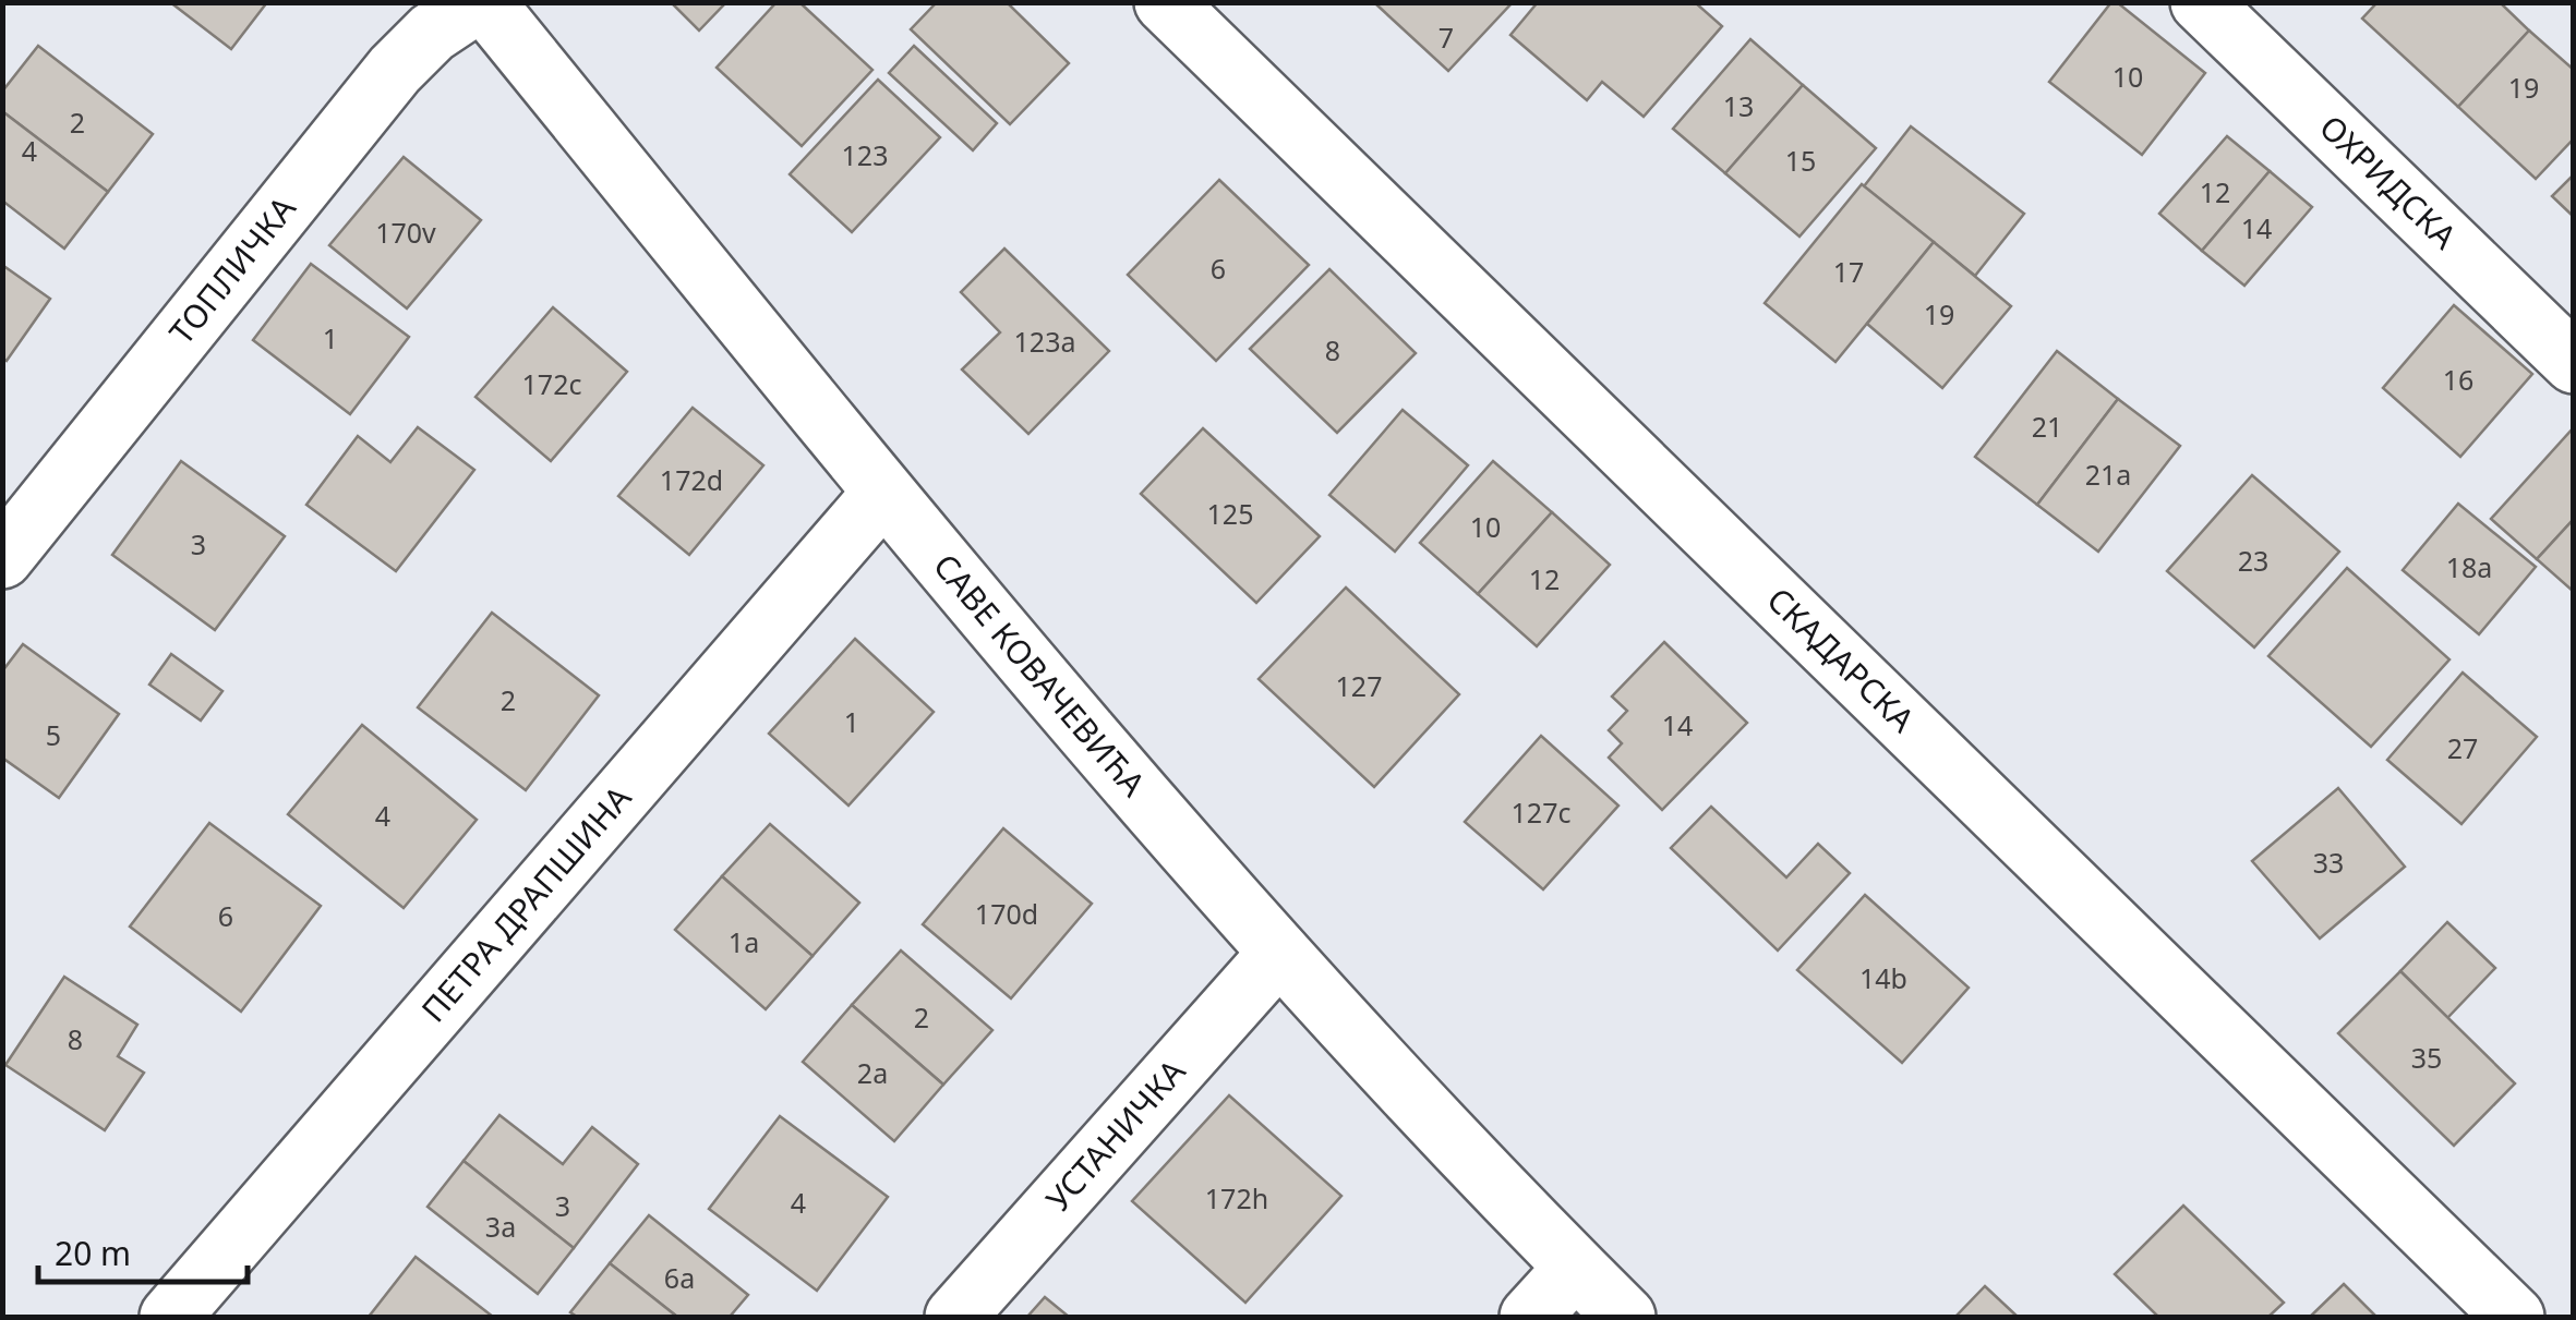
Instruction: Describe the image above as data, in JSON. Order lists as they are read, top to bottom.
{
  "streets": {
    "street": [
      "ОХРИДСКА",
      "ТОПЛИЧКА",
      "СКАДАРСКА",
      "САВЕ КОВАЧЕВИЋА",
      "ПЕТРА ДРАПШИНА",
      "УСТАНИЧКА"
    ]
  },
  "crossings": [
    ["ТОПЛИЧКА", "САВЕ КОВАЧЕВИЋА"],
    ["САВЕ КОВАЧЕВИЋА", "ПЕТРА ДРАПШИНА"],
    ["САВЕ КОВАЧЕВИЋА", "УСТАНИЧКА"]
  ],
  "house_numbers": [
    "7",
    "10",
    "19",
    "13",
    "2",
    "4",
    "123",
    "15",
    "12",
    "14",
    "170v",
    "6",
    "17",
    "19",
    "1",
    "123a",
    "8",
    "16",
    "172c",
    "21",
    "21a",
    "172d",
    "125",
    "10",
    "3",
    "23",
    "18a",
    "12",
    "127",
    "2",
    "1",
    "14",
    "5",
    "27",
    "127c",
    "4",
    "33",
    "170d",
    "6",
    "1a",
    "14b",
    "2",
    "8",
    "35",
    "2a",
    "172h",
    "4",
    "3",
    "3a",
    "6a"
  ],
  "scale_bar": "20 m"
}
